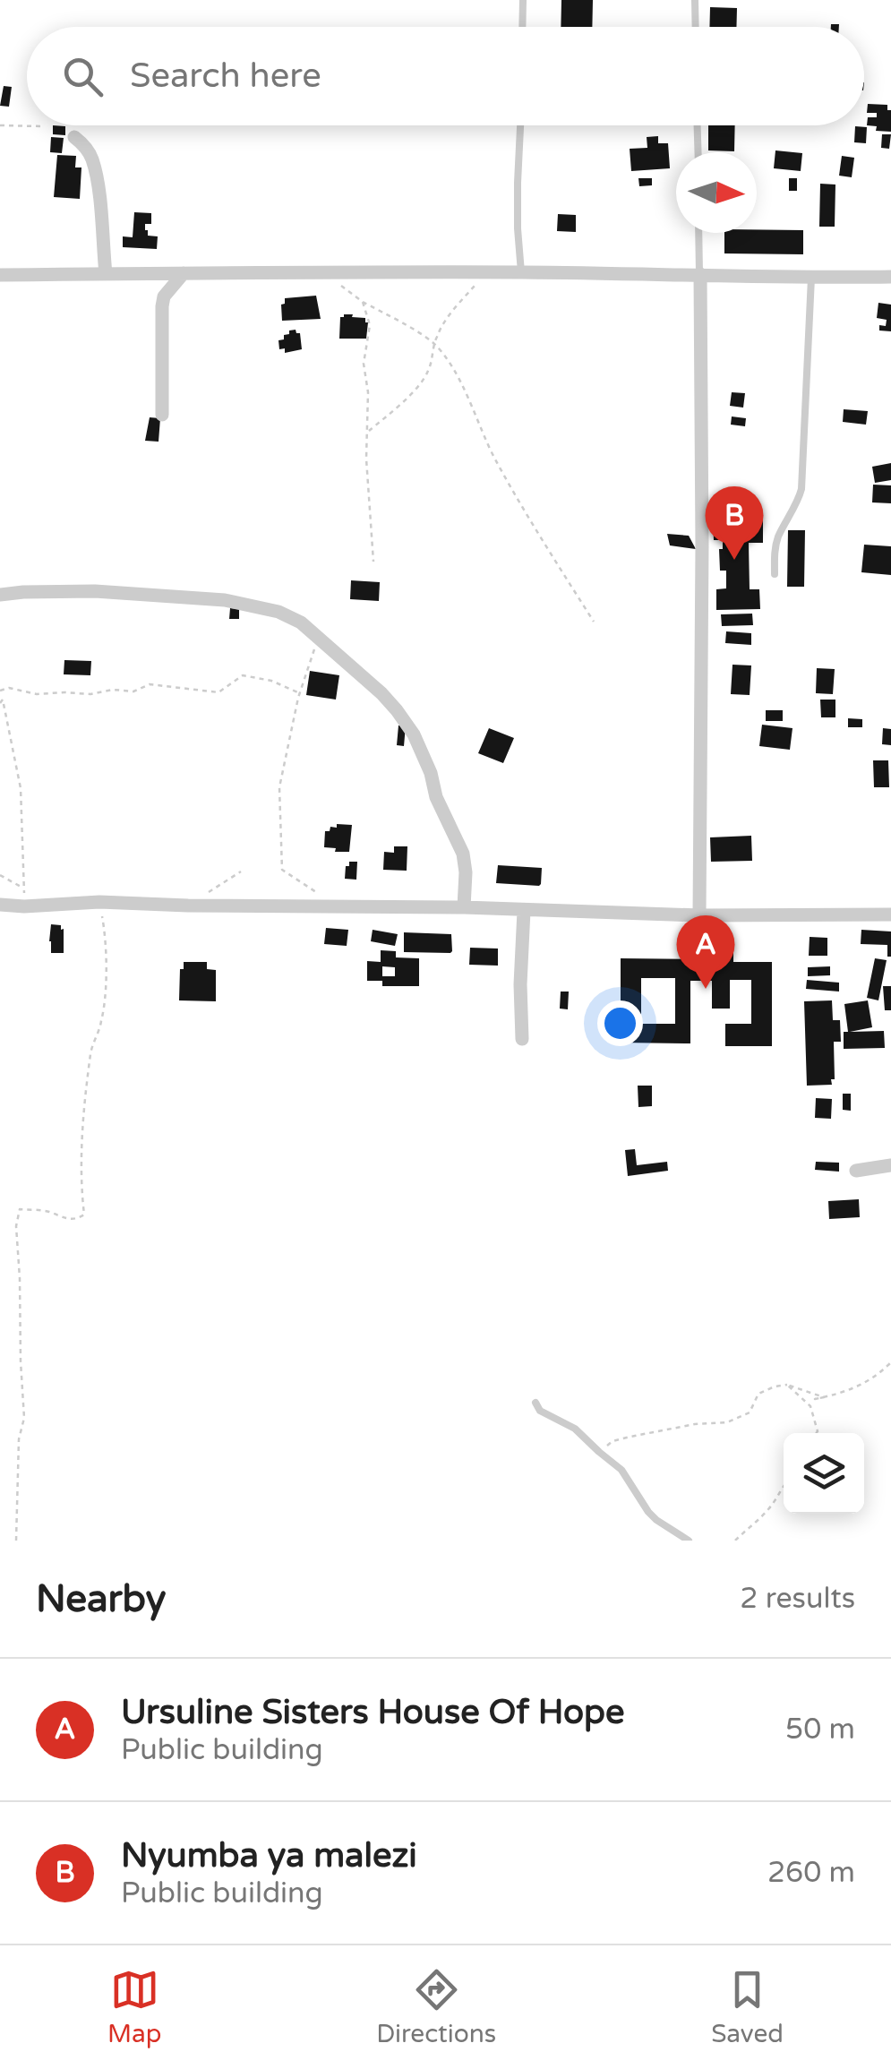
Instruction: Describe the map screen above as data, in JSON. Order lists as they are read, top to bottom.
{
  "north": "right",
  "page": {
    "search": "Search here",
    "pins": ["B", "A"],
    "heading": ["Nearby", "2 results"],
    "list": [
      {
        "mark": "A",
        "name": "Ursuline Sisters House Of Hope",
        "note": "Public building",
        "value": "50 m"
      },
      {
        "mark": "B",
        "name": "Nyumba ya malezi",
        "note": "Public building",
        "value": "260 m"
      }
    ],
    "nav": ["Map", "Directions", "Saved"]
  }
}
